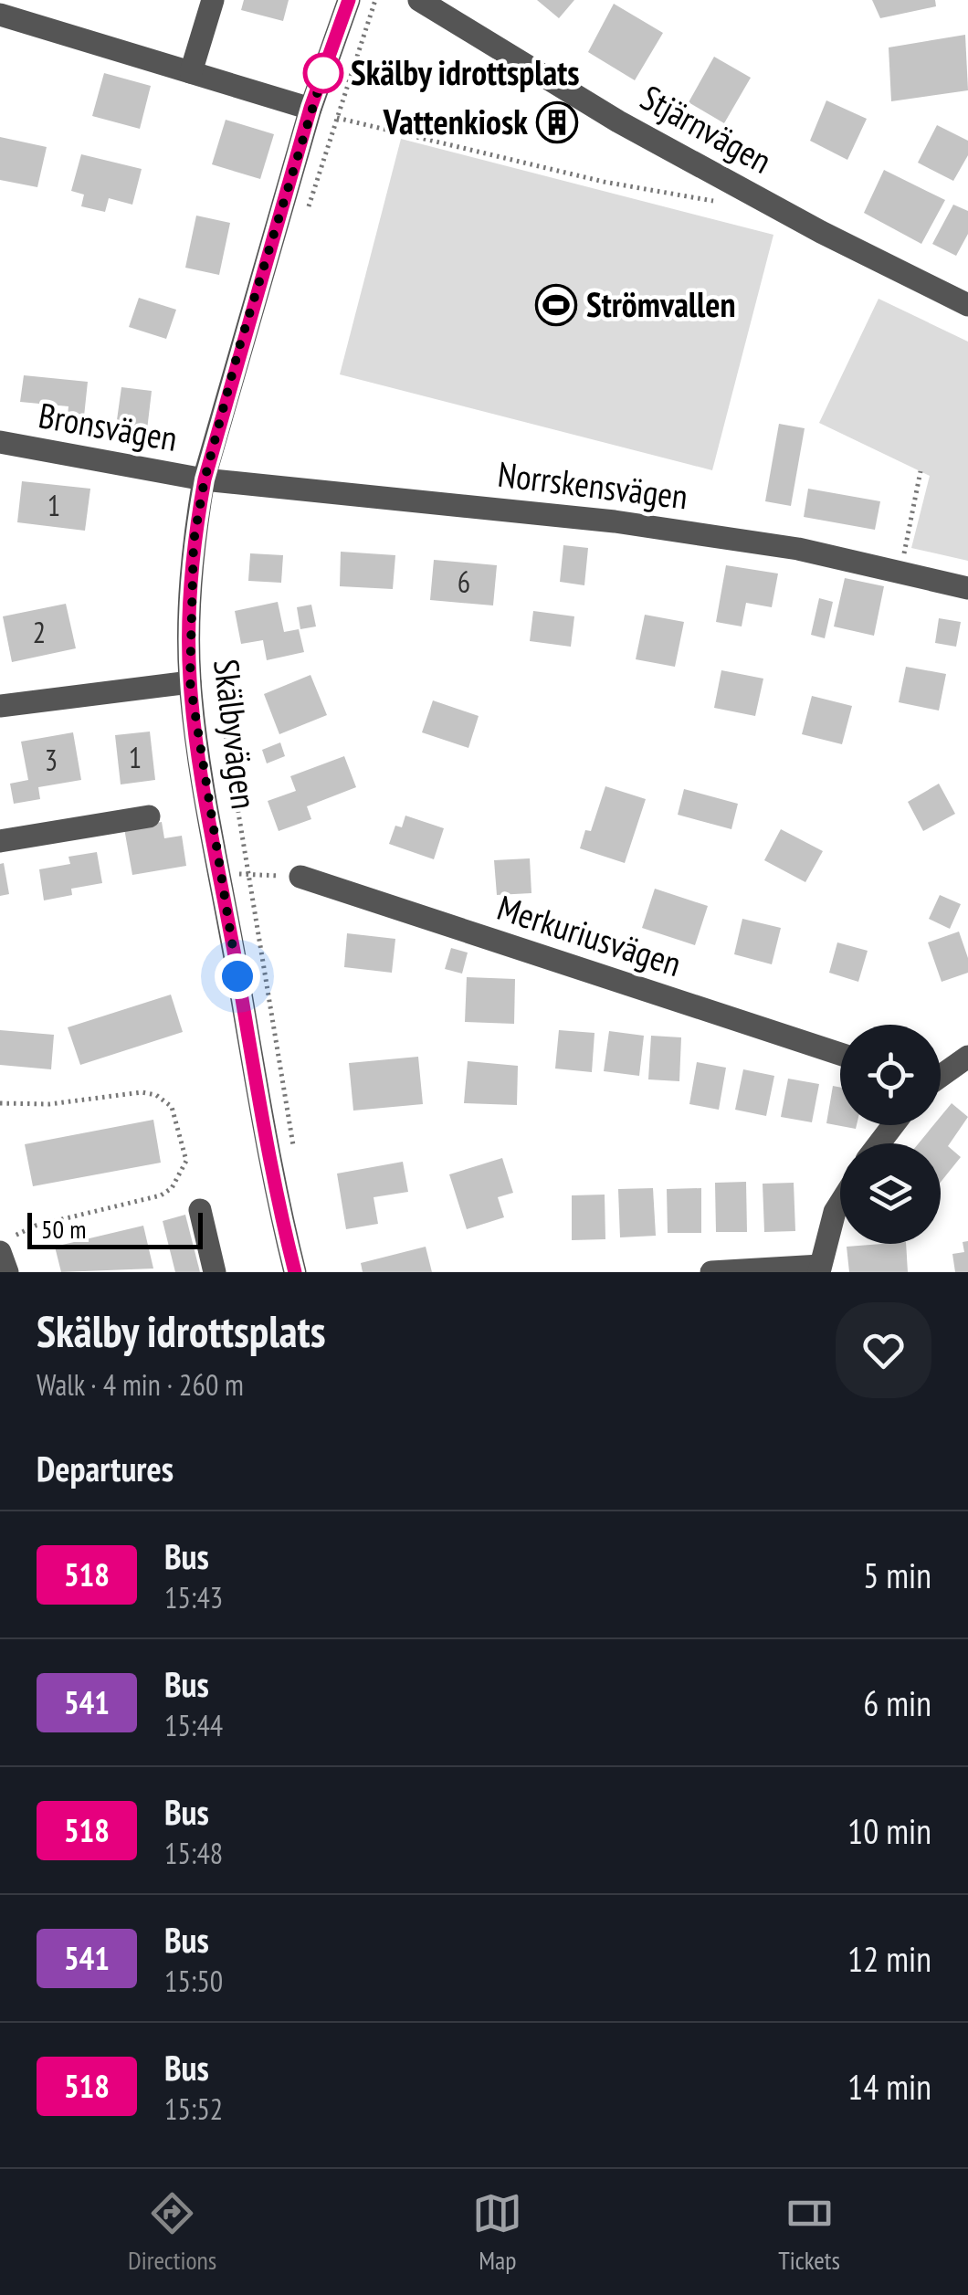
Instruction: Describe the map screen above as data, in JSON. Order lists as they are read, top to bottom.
{
  "streets": {
    "street": [
      "Stjärnvägen",
      "Bronsvägen",
      "Norrskensvägen",
      "Skälbyvägen",
      "Merkuriusvägen"
    ]
  },
  "crossings": [
    ["Bronsvägen", "Norrskensvägen"],
    ["Bronsvägen", "Skälbyvägen"],
    ["Norrskensvägen", "Skälbyvägen"]
  ],
  "places": {
    "other": ["Skälby idrottsplats"],
    "building": ["Vattenkiosk"],
    "sports": ["Strömvallen"]
  },
  "lines": ["bus line 518"],
  "house_numbers": [
    "1",
    "6",
    "2",
    "1",
    "3"
  ],
  "scale_bar": "50 m",
  "page": {
    "scale": "50 m",
    "heading": [
      ["Skälby idrottsplats", "Walk · 4 min · 260 m"],
      "Departures"
    ],
    "list": [
      {
        "mark": "518",
        "name": "Bus",
        "note": "15:43",
        "value": "5 min"
      },
      {
        "mark": "541",
        "name": "Bus",
        "note": "15:44",
        "value": "6 min"
      },
      {
        "mark": "518",
        "name": "Bus",
        "note": "15:48",
        "value": "10 min"
      },
      {
        "mark": "541",
        "name": "Bus",
        "note": "15:50",
        "value": "12 min"
      },
      {
        "mark": "518",
        "name": "Bus",
        "note": "15:52",
        "value": "14 min"
      }
    ],
    "tabs": ["Directions", "Map", "Tickets"]
  }
}
